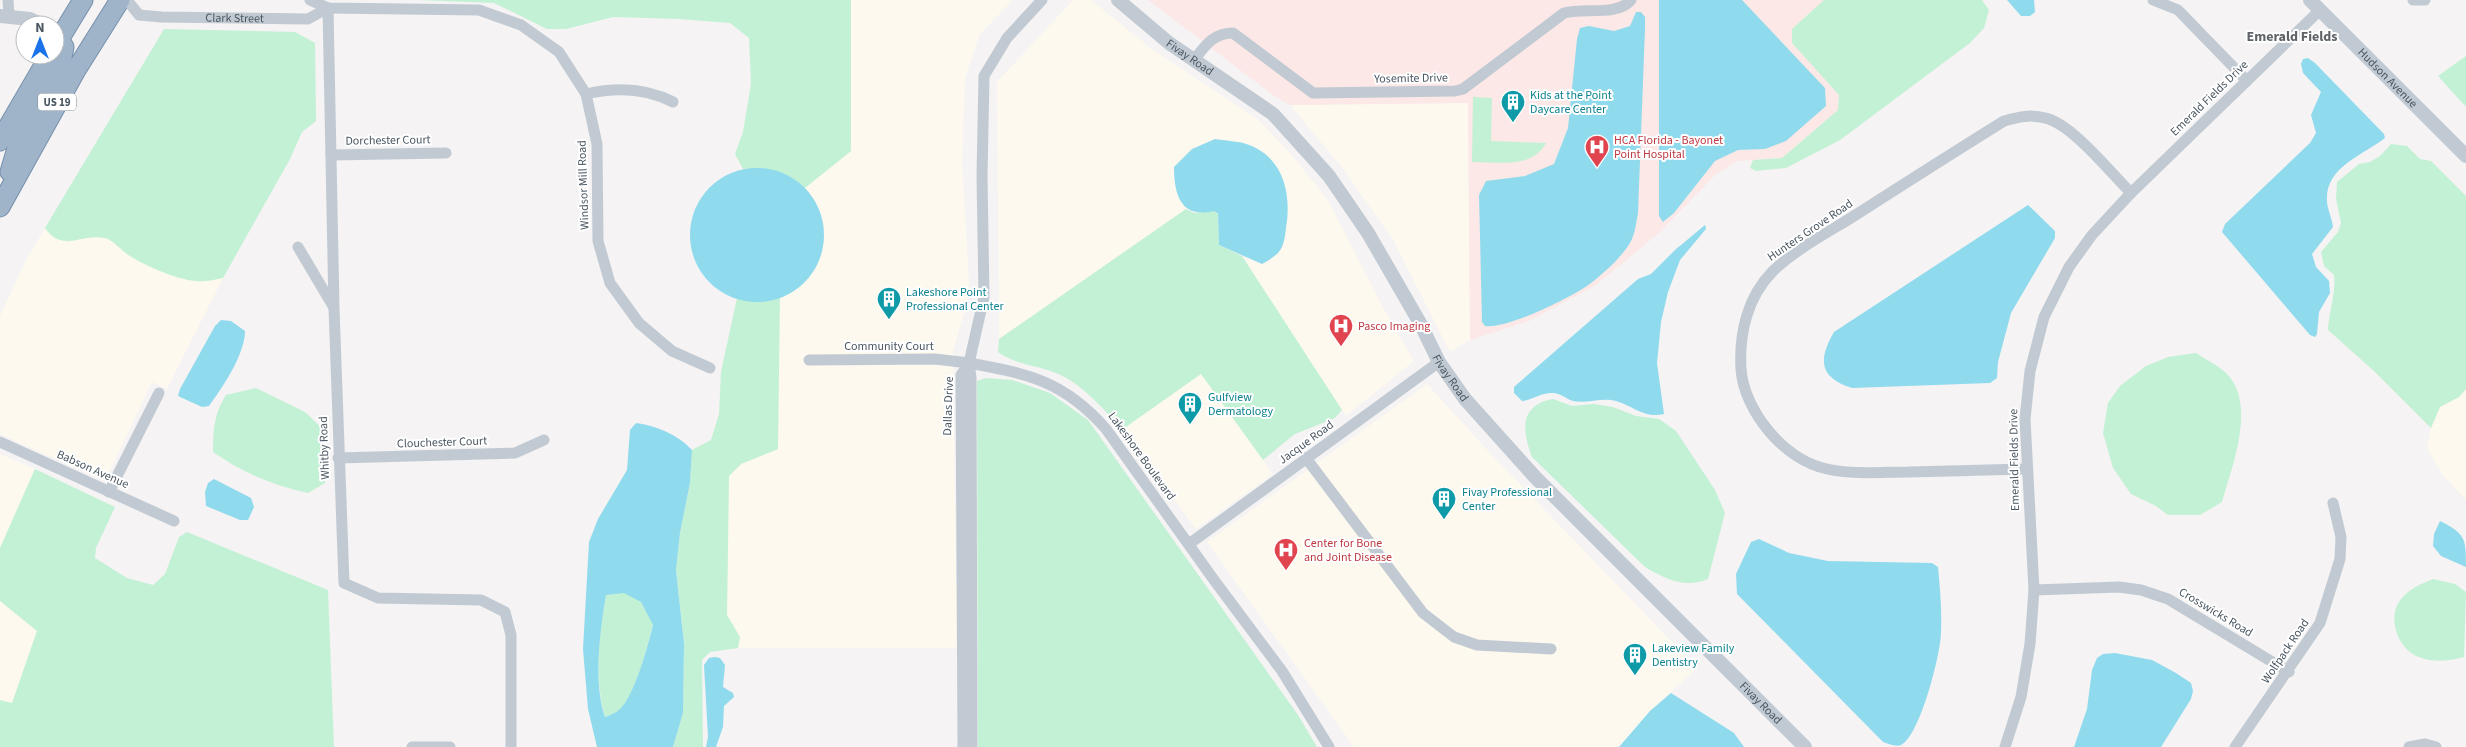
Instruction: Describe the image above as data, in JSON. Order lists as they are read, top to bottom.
{
  "streets": {
    "highway": ["US 19"],
    "street": [
      "Clark Street",
      "Fivay Road",
      "Yosemite Drive",
      "Hudson Avenue",
      "Emerald Fields Drive",
      "Dorchester Court",
      "Windsor Mill Road",
      "Hunters Grove Road",
      "Community Court",
      "Dallas Drive",
      "Clouchester Court",
      "Jacque Road",
      "Whitby Road",
      "Lakeshore Boulevard",
      "Babson Avenue",
      "Crosswicks Road",
      "Wolfpack Road"
    ]
  },
  "crossings": [
    ["Clark Street", "Windsor Mill Road"],
    ["Clark Street", "Whitby Road"],
    ["Fivay Road", "Yosemite Drive"],
    ["Fivay Road", "Jacque Road"],
    ["Hudson Avenue", "Emerald Fields Drive"],
    ["Emerald Fields Drive", "Hunters Grove Road"],
    ["Emerald Fields Drive", "Crosswicks Road"],
    ["Dorchester Court", "Whitby Road"],
    ["Windsor Mill Road", "Whitby Road"],
    ["Community Court", "Dallas Drive"],
    ["Community Court", "Lakeshore Boulevard"],
    ["Dallas Drive", "Lakeshore Boulevard"],
    ["Clouchester Court", "Whitby Road"],
    ["Jacque Road", "Lakeshore Boulevard"],
    ["Crosswicks Road", "Wolfpack Road"]
  ],
  "districts": ["Emerald Fields"],
  "places": {
    "building": [
      "Kids at the Point Daycare Center",
      "Lakeshore Point Professional Center",
      "Gulfview Dermatology",
      "Fivay Professional Center",
      "Lakeview Family Dentistry"
    ],
    "hospital": ["HCA Florida - Bayonet Point Hospital", "Pasco Imaging", "Center for Bone and Joint Disease"]
  },
  "north": "top"
}
